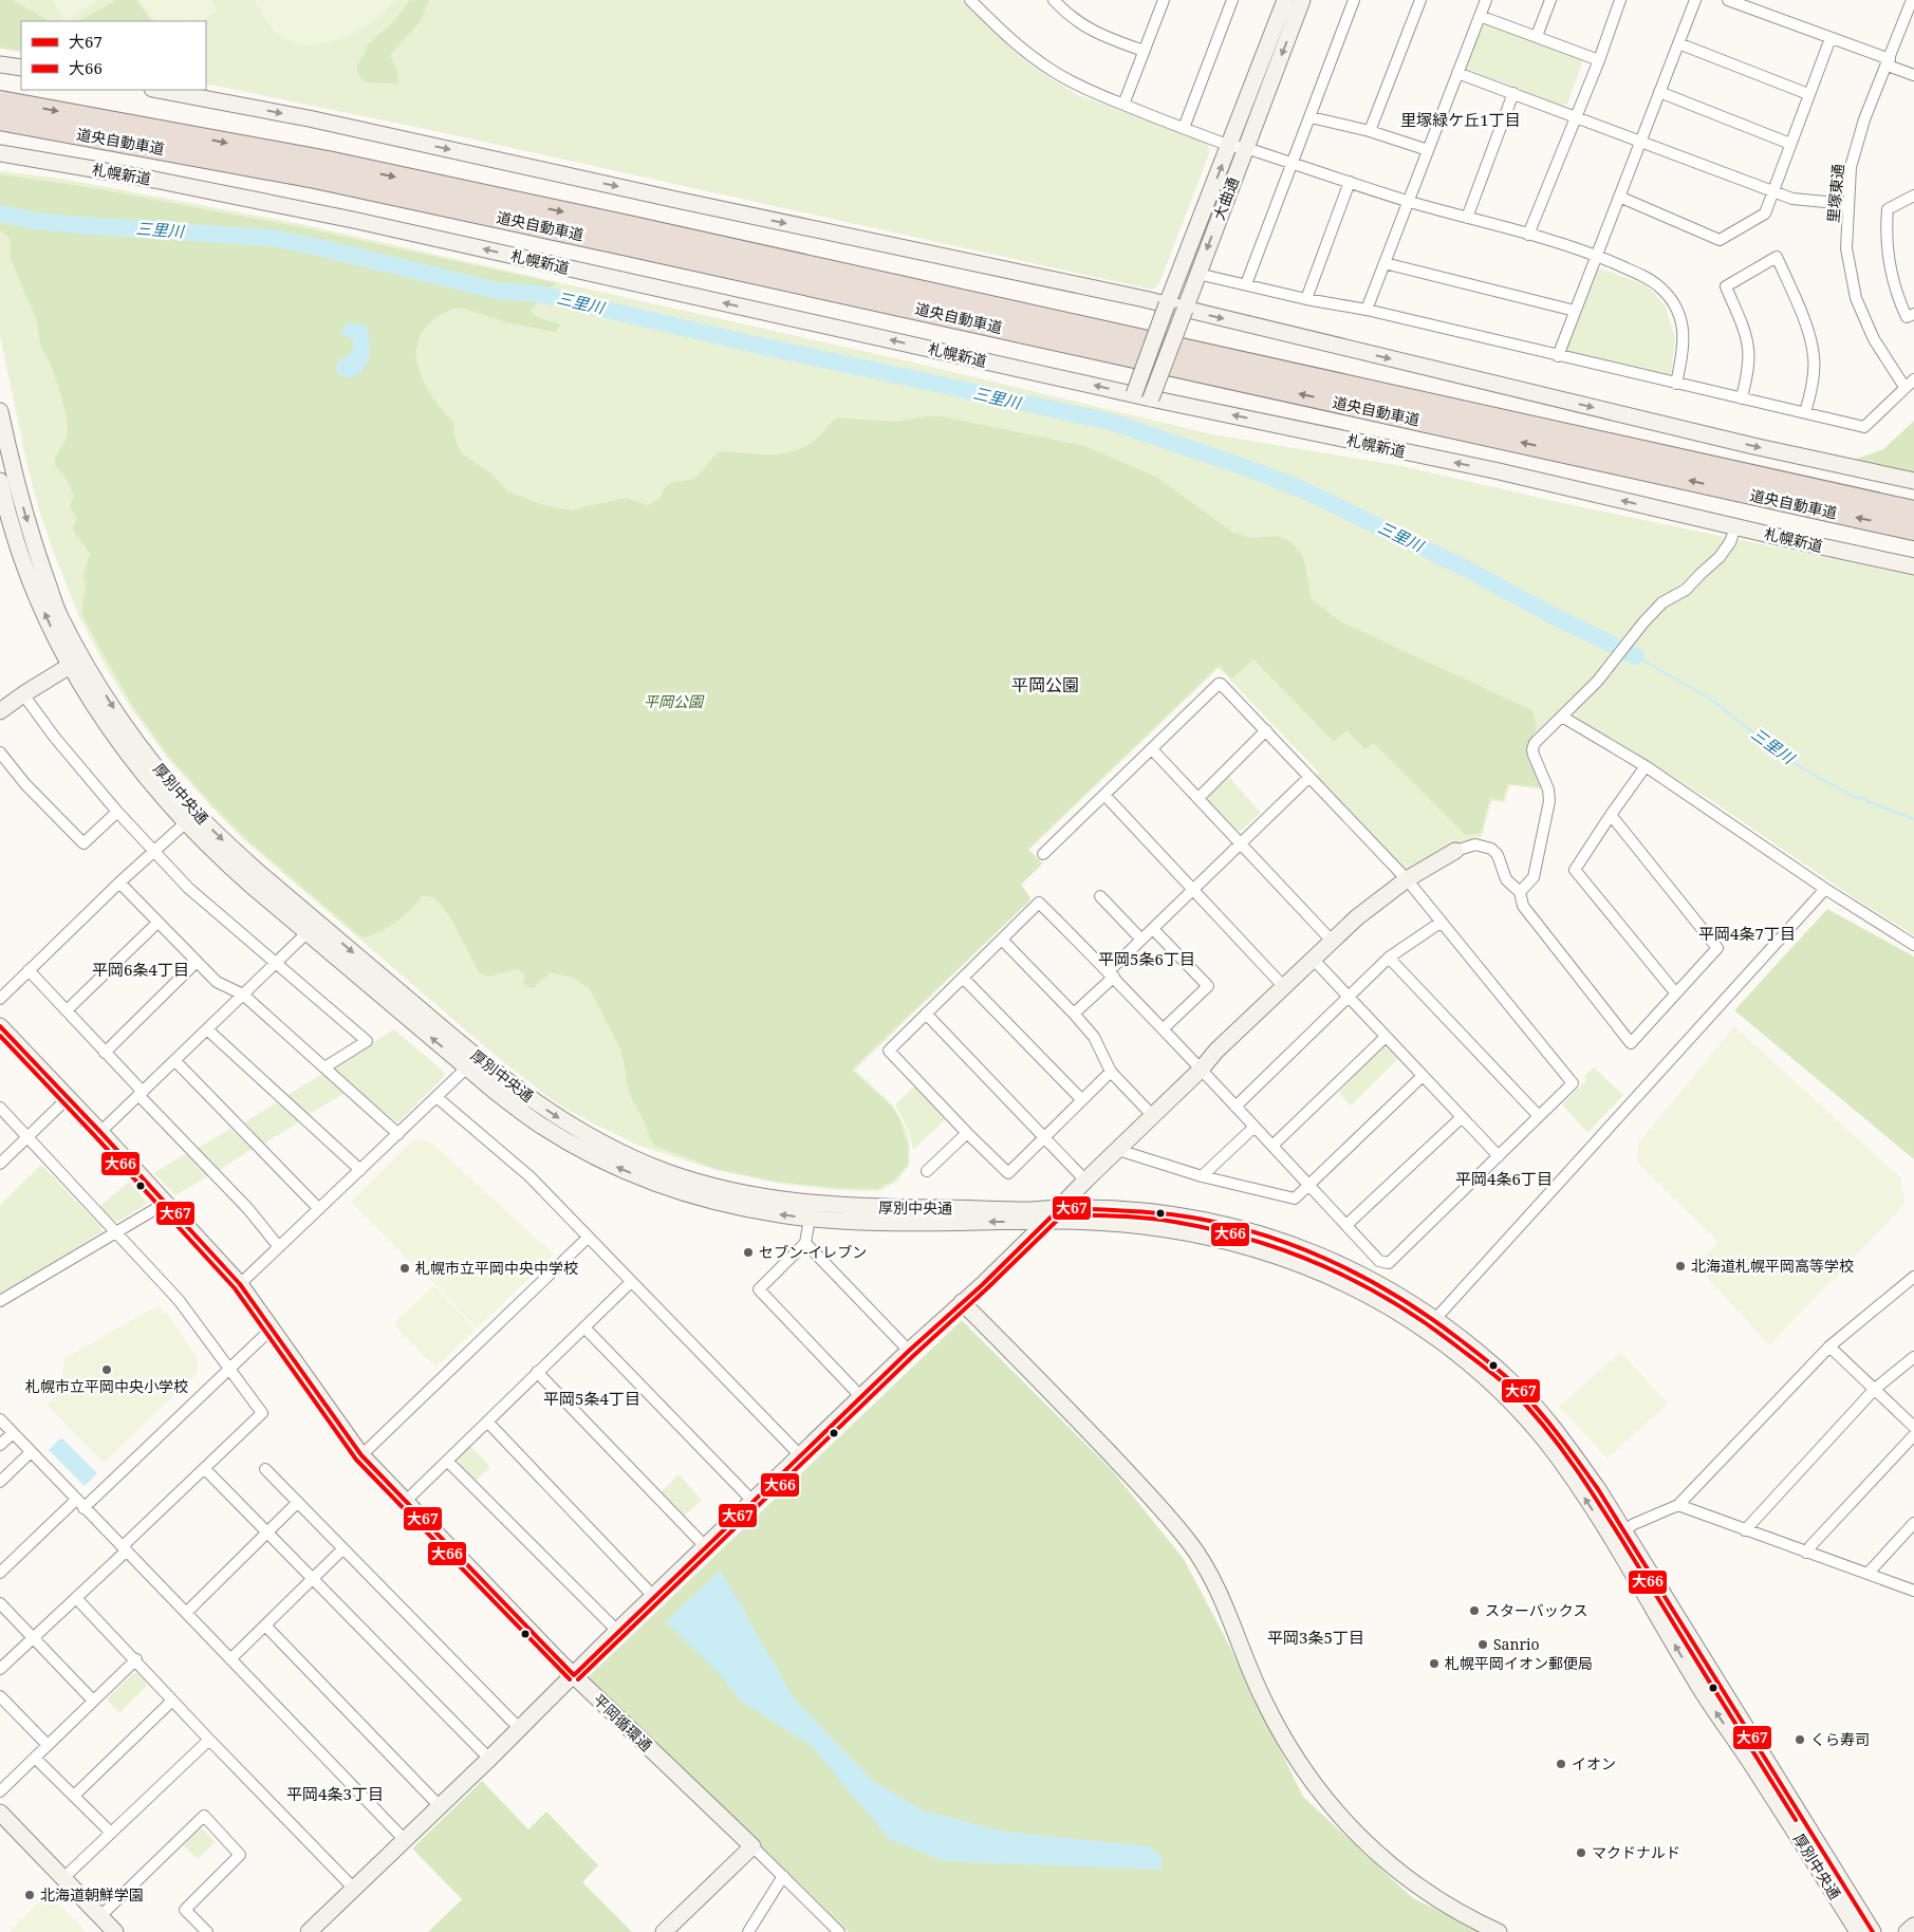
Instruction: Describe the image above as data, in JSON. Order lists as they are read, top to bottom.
{
  "streets": {
    "highway": ["道央自動車道"],
    "street": [
      "札幌新道",
      "里塚東通",
      "大曲通",
      "厚別中央通",
      "平岡循環通"
    ]
  },
  "crossings": [
    ["札幌新道", "大曲通"]
  ],
  "districts": [
    "里塚緑ケ丘1丁目",
    "平岡公園",
    "平岡4条7丁目",
    "平岡5条6丁目",
    "平岡6条4丁目",
    "平岡4条6丁目",
    "平岡5条4丁目",
    "平岡3条5丁目",
    "平岡4条3丁目"
  ],
  "water": ["三里川"],
  "parks": ["平岡公園"],
  "places": [
    "セブン-イレブン",
    "北海道札幌平岡高等学校",
    "札幌市立平岡中央中学校",
    "札幌市立平岡中央小学校",
    "スターバックス",
    "Sanrio",
    "札幌平岡イオン郵便局",
    "くら寿司",
    "イオン",
    "マクドナルド",
    "北海道朝鮮学園"
  ],
  "lines": ["transit line 大67", "transit line 大66"],
  "legend": ["大67", "大66"]
}
